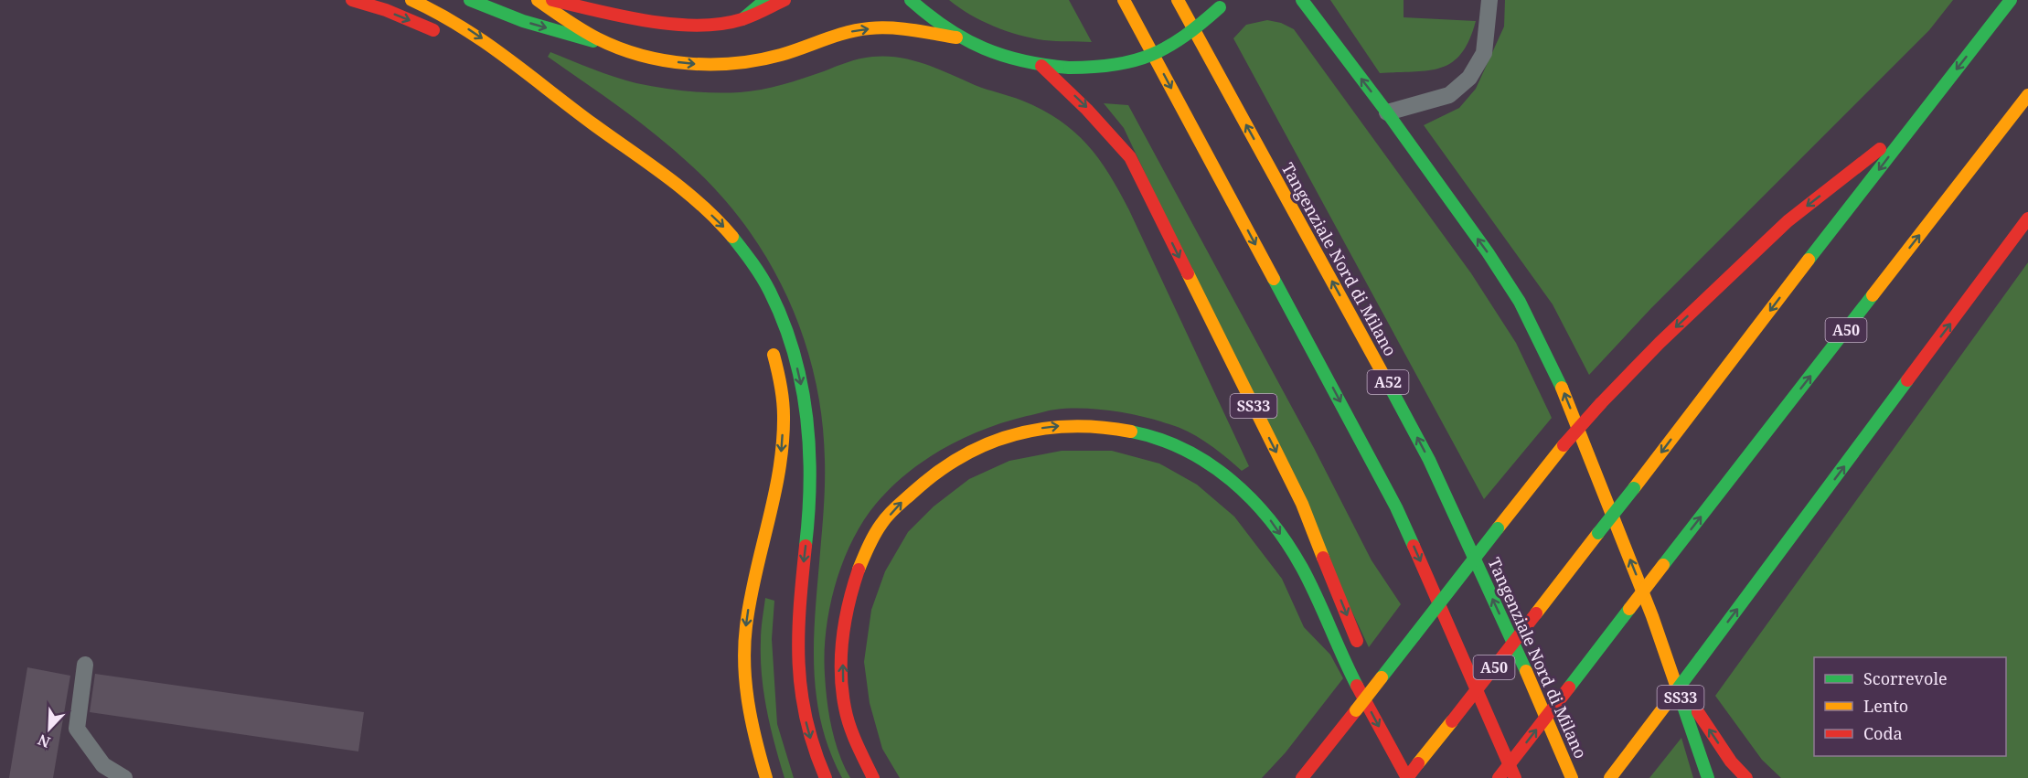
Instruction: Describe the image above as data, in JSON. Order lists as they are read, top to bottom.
{
  "streets": {
    "main road": [
      "Tangenziale Nord di Milano",
      "A50",
      "A52",
      "SS33"
    ]
  },
  "legend": ["Scorrevole", "Lento", "Coda"],
  "north": "bottom left"
}
